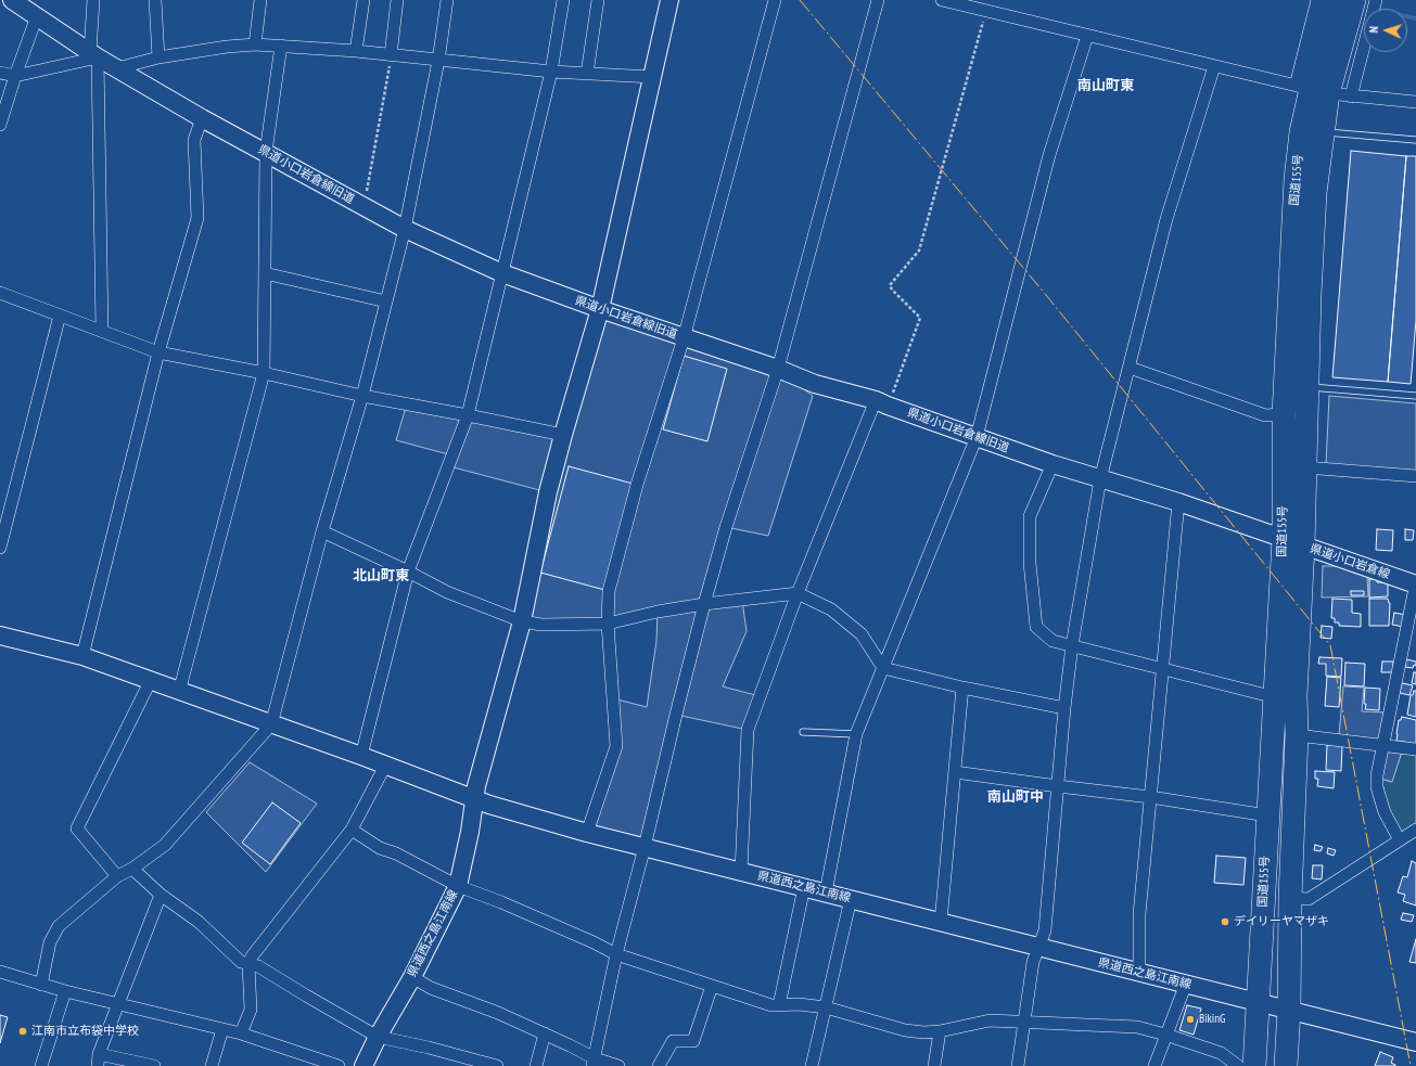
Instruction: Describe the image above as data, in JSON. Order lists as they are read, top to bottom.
{
  "streets": {
    "highway": ["国道155号"],
    "street": ["県道小口岩倉線旧道", "県道小口岩倉線", "県道西之島江南線"]
  },
  "crossings": [
    ["県道小口岩倉線旧道", "国道155号"],
    ["県道小口岩倉線旧道", "県道小口岩倉線"],
    ["国道155号", "県道小口岩倉線"],
    ["国道155号", "県道西之島江南線"]
  ],
  "districts": ["南山町東", "北山町東", "南山町中"],
  "places": ["デイリーヤマザキ", "BikinG", "江南市立布袋中学校"],
  "north": "left"
}
